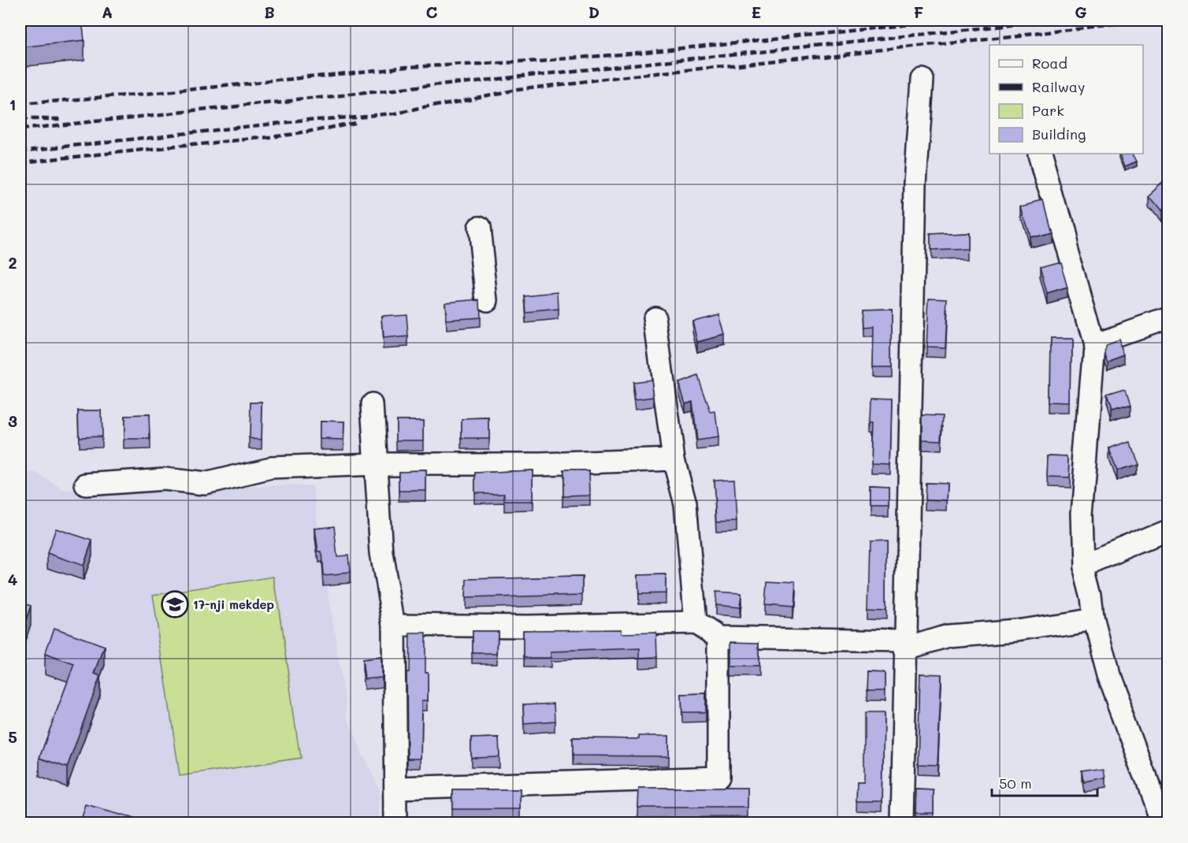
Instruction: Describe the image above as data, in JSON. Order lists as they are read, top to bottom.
{
  "places": {
    "school or university": ["17-nji mekdep"]
  },
  "legend": [
    "Road",
    "Railway",
    "Park",
    "Building"
  ],
  "scale_bar": "50 m",
  "grid": {
    "columns": [
      "A",
      "B",
      "C",
      "D",
      "E",
      "F",
      "G"
    ],
    "rows": [
      "1",
      "2",
      "3",
      "4",
      "5"
    ]
  }
}
